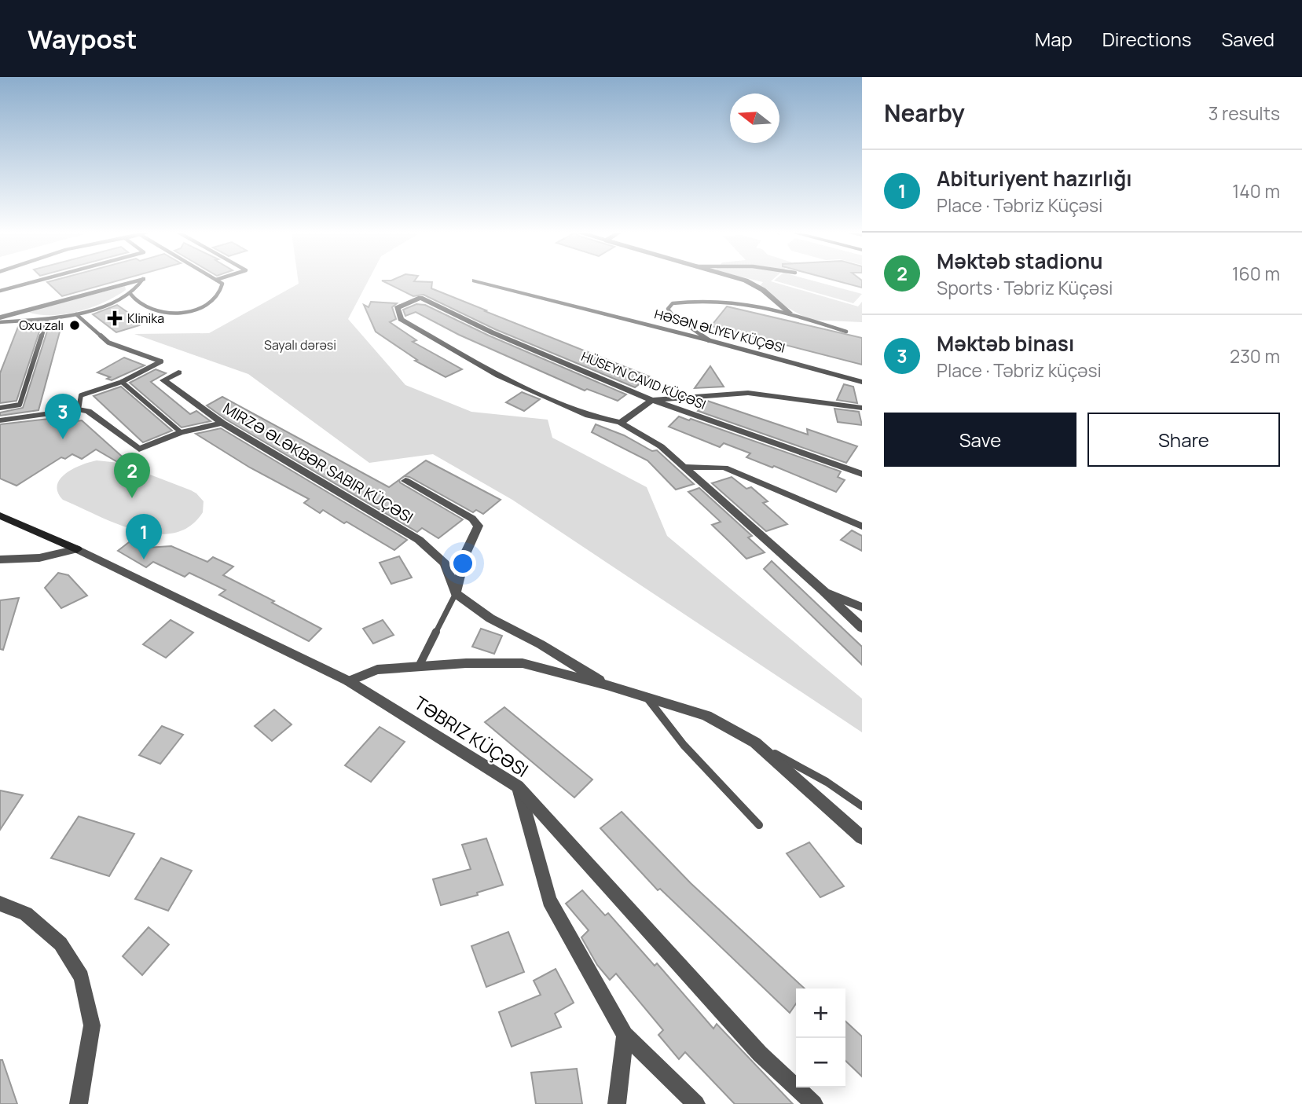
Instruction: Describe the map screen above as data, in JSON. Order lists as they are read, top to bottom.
{
  "streets": {
    "street": [
      "HƏSƏN ƏLIYEV KÜÇƏSI",
      "HÜSEYN CAVID KÜÇƏSI",
      "MIRZƏ ƏLƏKBƏR SABIR KÜÇƏSI",
      "TƏBRIZ KÜÇƏSI"
    ]
  },
  "parks": ["Sayalı dərəsi"],
  "places": {
    "health": ["Klinika"],
    "other": ["Oxu zalı"]
  },
  "north": "left",
  "page": {
    "header": "Waypost",
    "nav": ["Map", "Directions", "Saved"],
    "heading": ["Nearby", "3 results"],
    "list": [
      {
        "mark": "1",
        "name": "Abituriyent hazırlığı",
        "note": "Place · Təbriz Küçəsi",
        "value": "140 m"
      },
      {
        "mark": "2",
        "name": "Məktəb stadionu",
        "note": "Sports · Təbriz Küçəsi",
        "value": "160 m"
      },
      {
        "mark": "3",
        "name": "Məktəb binası",
        "note": "Place · Təbriz küçəsi",
        "value": "230 m"
      }
    ],
    "pins": ["3", "2", "1"],
    "buttons": ["Save", "Share"],
    "map_buttons": ["+", "−"]
  }
}
